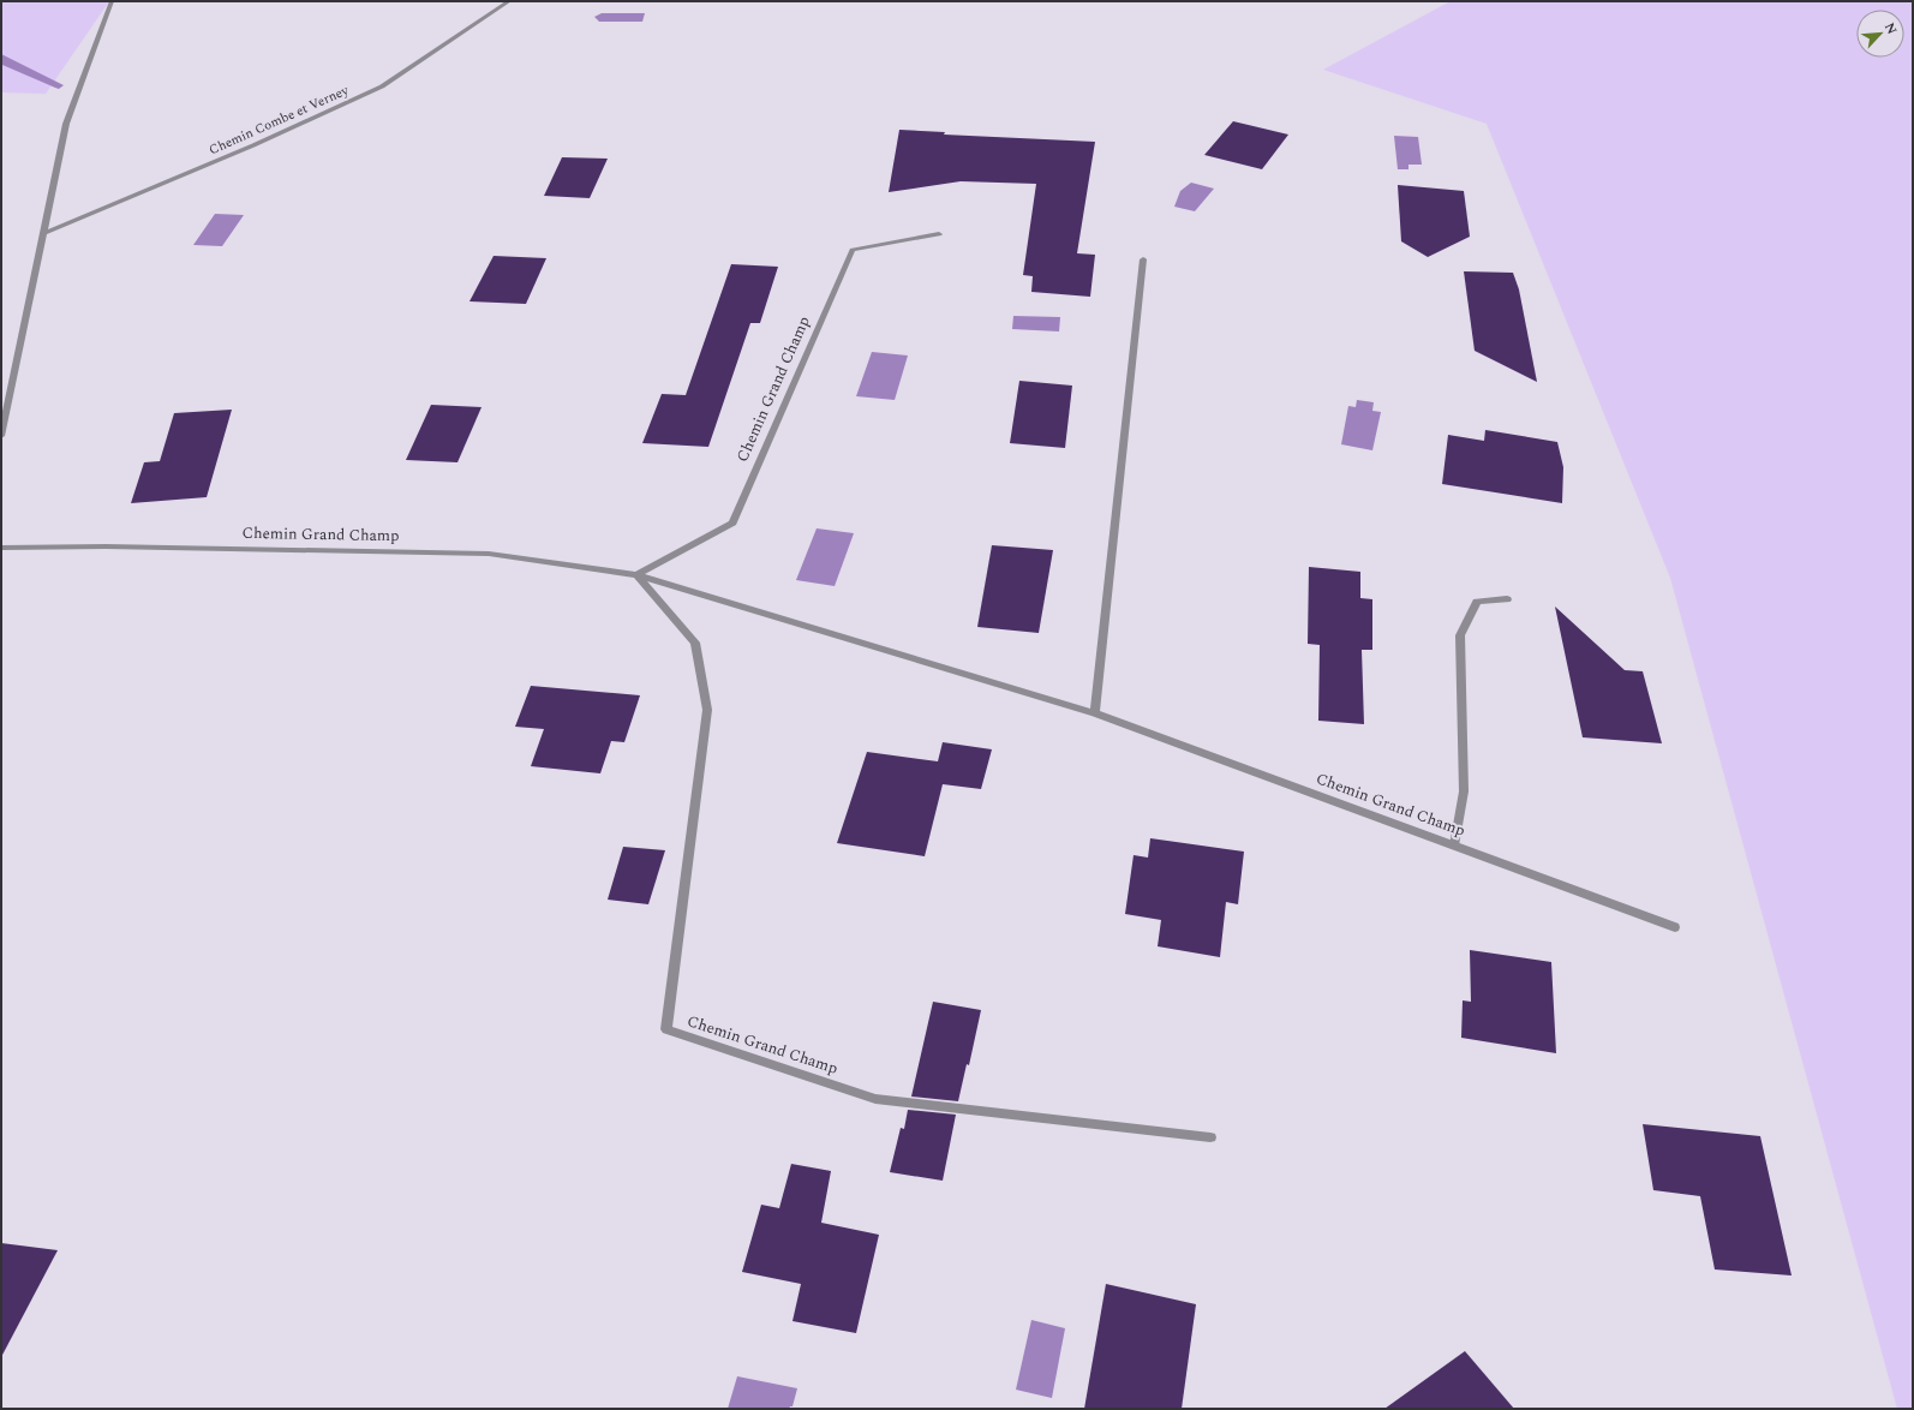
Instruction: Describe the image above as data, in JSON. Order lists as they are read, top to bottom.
{
  "streets": {
    "street": ["Chemin Combe et Verney", "Chemin Grand Champ"]
  },
  "north": "top right"
}
